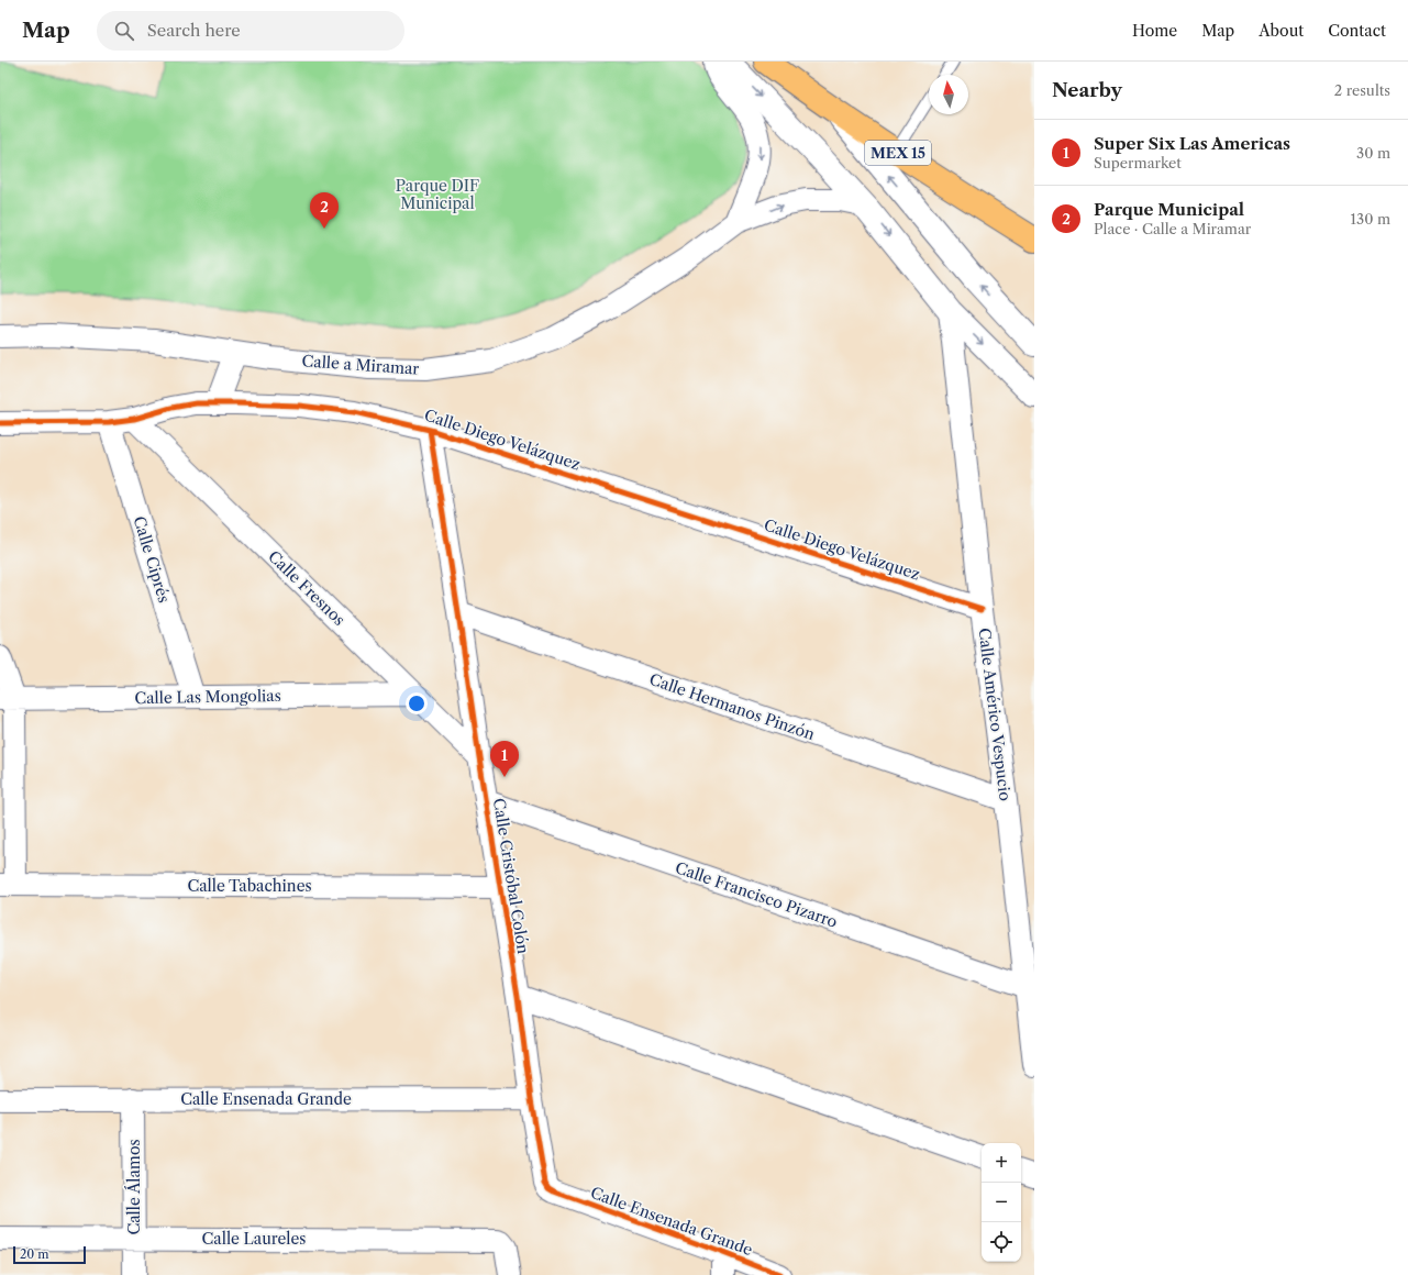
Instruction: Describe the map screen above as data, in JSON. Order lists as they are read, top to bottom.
{
  "streets": {
    "main road": ["MEX 15"],
    "street": [
      "Calle a Miramar",
      "Calle Diego Velázquez",
      "Calle Ciprés",
      "Calle Fresnos",
      "Calle Las Mongolias",
      "Calle Hermanos Pinzón",
      "Calle Américo Vespucio",
      "Calle Cristóbal Colón",
      "Calle Tabachines",
      "Calle Francisco Pizarro",
      "Calle Ensenada Grande",
      "Calle Álamos",
      "Calle Laureles"
    ]
  },
  "crossings": [
    ["Calle Diego Velázquez", "Calle Ciprés"],
    ["Calle Diego Velázquez", "Calle Fresnos"],
    ["Calle Diego Velázquez", "Calle Américo Vespucio"],
    ["Calle Diego Velázquez", "Calle Cristóbal Colón"],
    ["Calle Ciprés", "Calle Las Mongolias"],
    ["Calle Fresnos", "Calle Las Mongolias"],
    ["Calle Fresnos", "Calle Cristóbal Colón"],
    ["Calle Hermanos Pinzón", "Calle Américo Vespucio"],
    ["Calle Hermanos Pinzón", "Calle Cristóbal Colón"],
    ["Calle Américo Vespucio", "Calle Francisco Pizarro"],
    ["Calle Cristóbal Colón", "Calle Tabachines"],
    ["Calle Cristóbal Colón", "Calle Francisco Pizarro"],
    ["Calle Cristóbal Colón", "Calle Ensenada Grande"],
    ["Calle Ensenada Grande", "Calle Álamos"],
    ["Calle Álamos", "Calle Laureles"]
  ],
  "parks": ["Parque DIF Municipal"],
  "scale_bar": "20 m",
  "north": "top",
  "page": {
    "header": "Map",
    "search": "Search here",
    "nav": [
      "Home",
      "Map",
      "About",
      "Contact"
    ],
    "heading": ["Nearby", "2 results"],
    "list": [
      {
        "mark": "1",
        "name": "Super Six Las Americas",
        "note": "Supermarket",
        "value": "30 m"
      },
      {
        "mark": "2",
        "name": "Parque Municipal",
        "note": "Place · Calle a Miramar",
        "value": "130 m"
      }
    ],
    "pins": ["2", "1"],
    "map_buttons": ["+", "−"],
    "scale": "20 m"
  }
}
